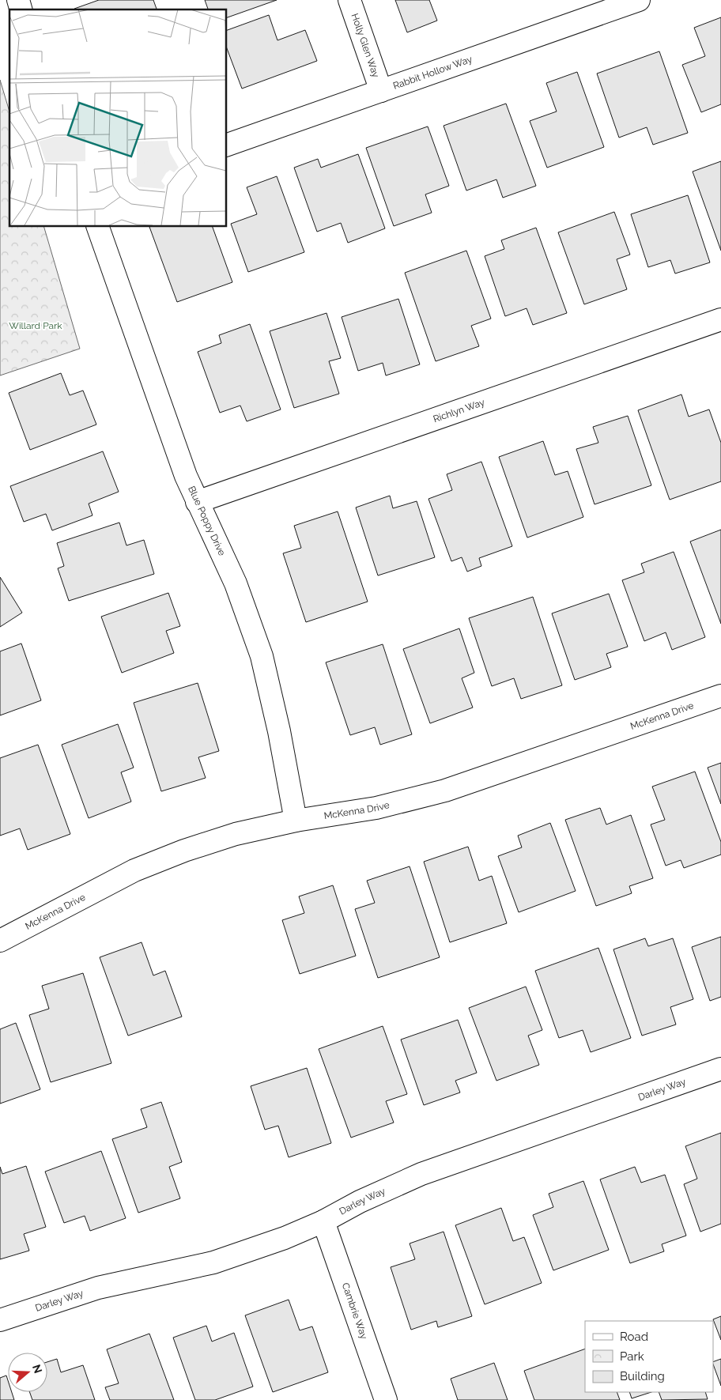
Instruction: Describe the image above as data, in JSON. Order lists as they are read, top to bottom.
{
  "streets": {
    "street": [
      "Holly Glen Way",
      "Rabbit Hollow Way",
      "Richlyn Way",
      "Blue Poppy Drive",
      "McKenna Drive",
      "Darley Way",
      "Cambrie Way"
    ]
  },
  "crossings": [
    ["Holly Glen Way", "Rabbit Hollow Way"],
    ["Richlyn Way", "Blue Poppy Drive"],
    ["Blue Poppy Drive", "McKenna Drive"],
    ["Darley Way", "Cambrie Way"]
  ],
  "parks": ["Willard Park"],
  "legend": ["Road", "Park", "Building"],
  "north": "right"
}
